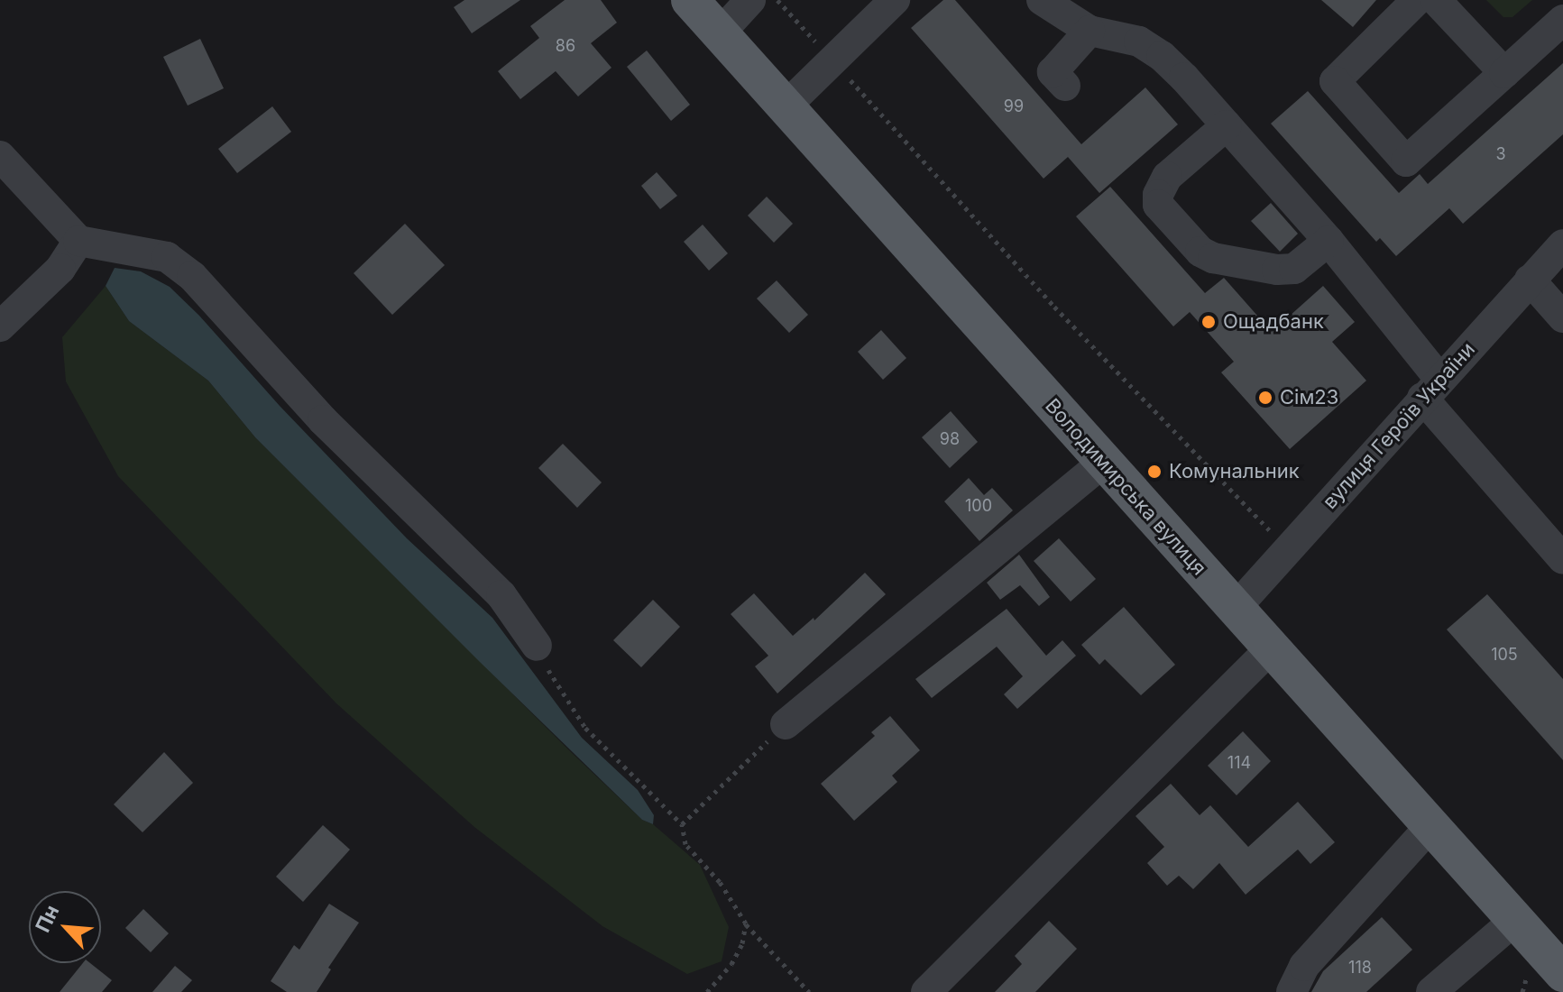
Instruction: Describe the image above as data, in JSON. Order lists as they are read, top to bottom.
{
  "streets": {
    "main road": ["Володимирська вулиця"],
    "street": ["вулиця Героїв України"]
  },
  "crossings": [
    ["вулиця Героїв України", "Володимирська вулиця"]
  ],
  "places": ["Ощадбанк", "Сім23", "Комунальник"],
  "house_numbers": [
    "86",
    "99",
    "3",
    "98",
    "100",
    "105",
    "114",
    "118"
  ],
  "north": "top left"
}
